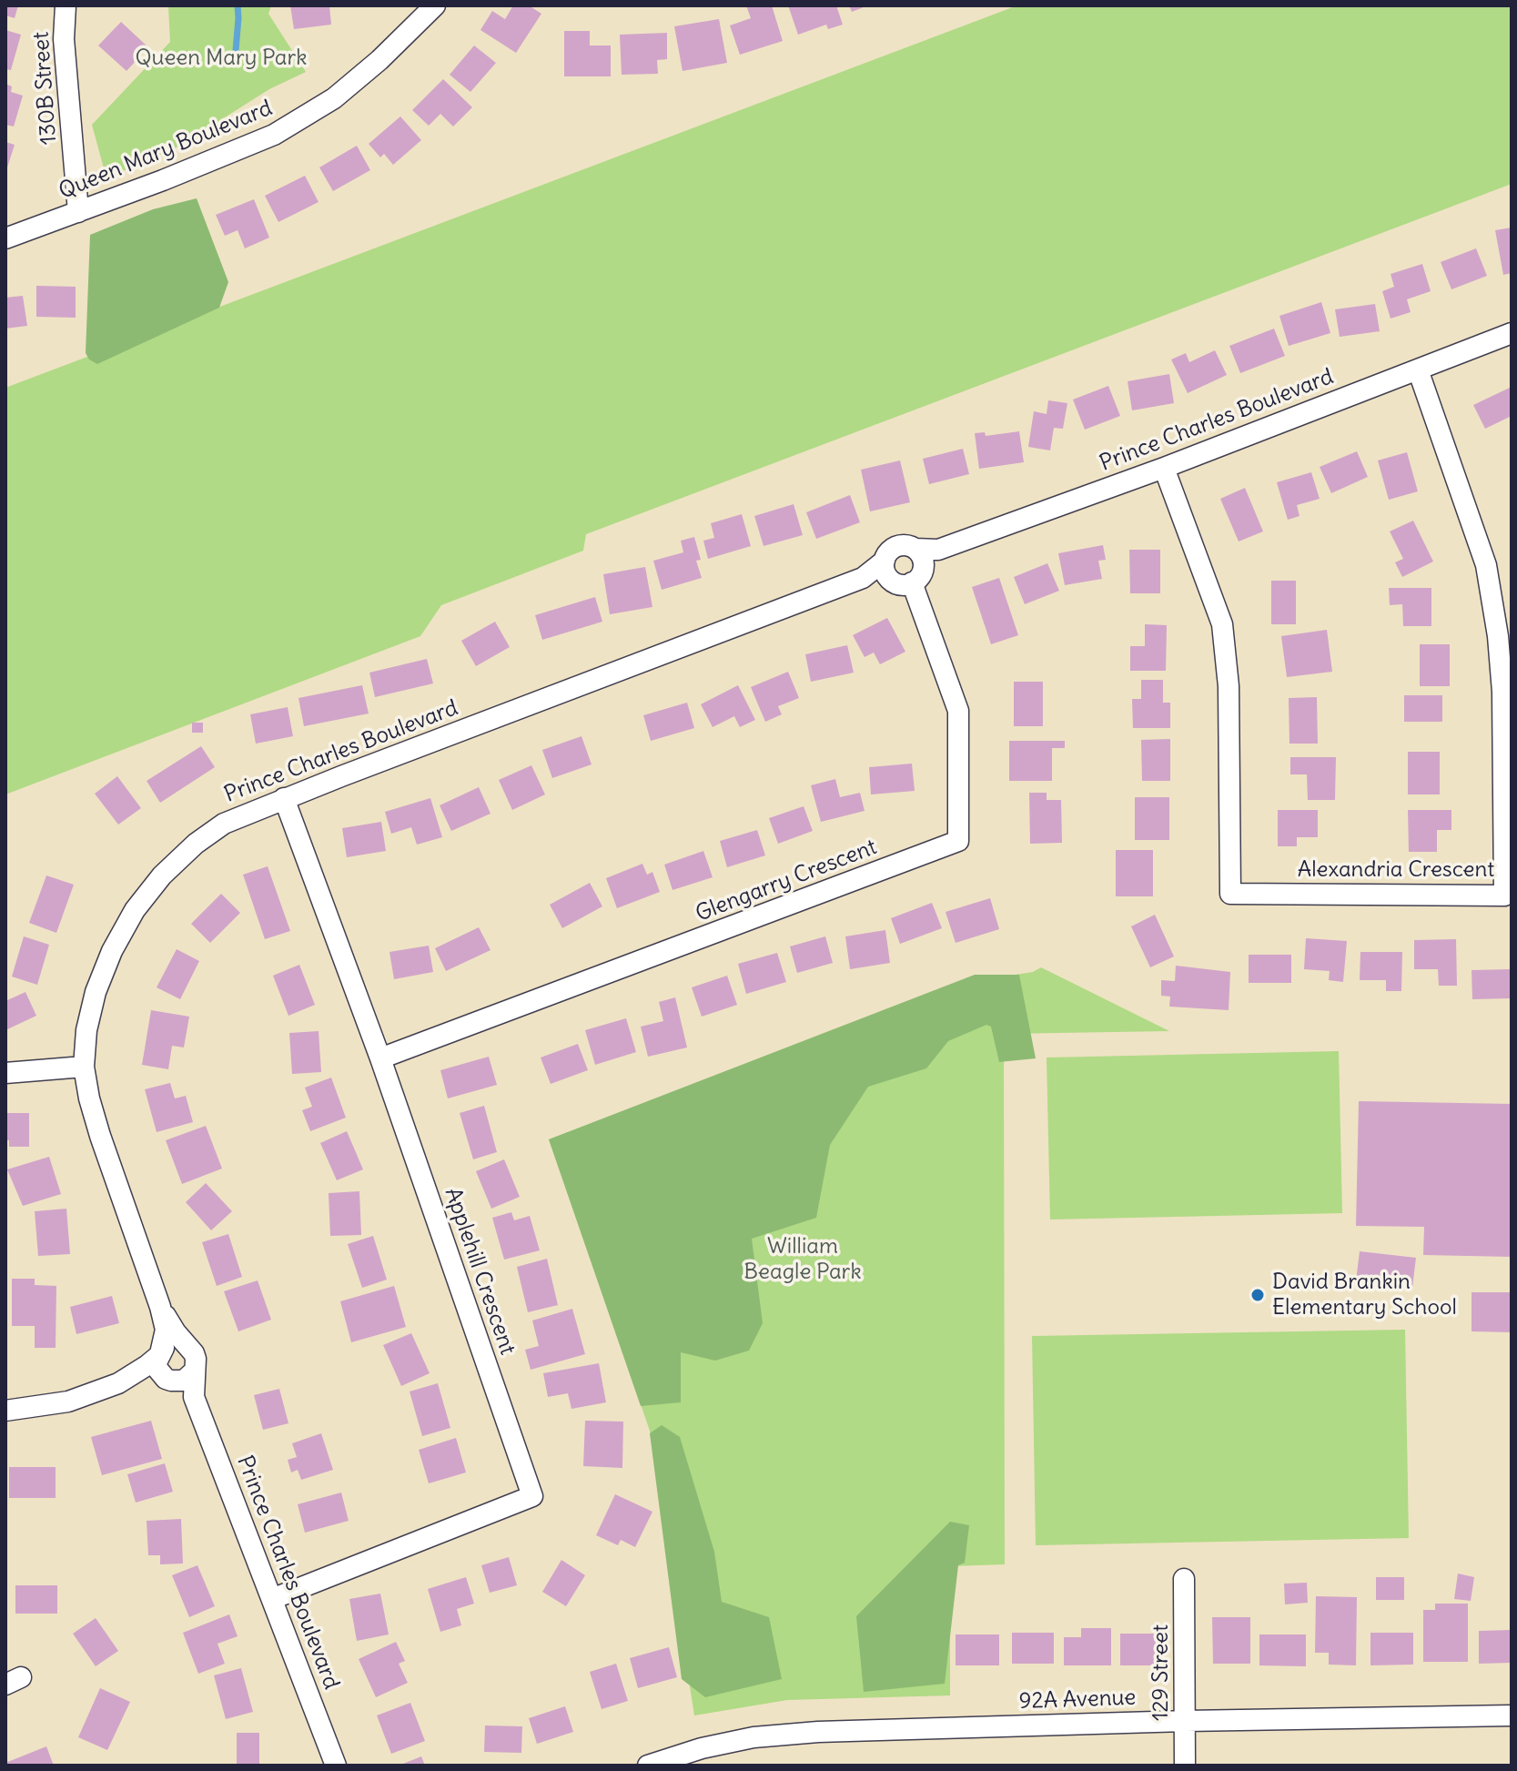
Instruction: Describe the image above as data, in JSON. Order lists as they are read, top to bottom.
{
  "streets": {
    "street": [
      "130B Street",
      "Queen Mary Boulevard",
      "Prince Charles Boulevard",
      "Alexandria Crescent",
      "Glengarry Crescent",
      "Applehill Crescent",
      "129 Street",
      "92A Avenue"
    ]
  },
  "crossings": [
    ["130B Street", "Queen Mary Boulevard"],
    ["Prince Charles Boulevard", "Alexandria Crescent"],
    ["Prince Charles Boulevard", "Glengarry Crescent"],
    ["Prince Charles Boulevard", "Applehill Crescent"],
    ["Glengarry Crescent", "Applehill Crescent"],
    ["129 Street", "92A Avenue"]
  ],
  "parks": ["Queen Mary Park", "William Beagle Park"],
  "places": ["David Brankin Elementary School"]
}
